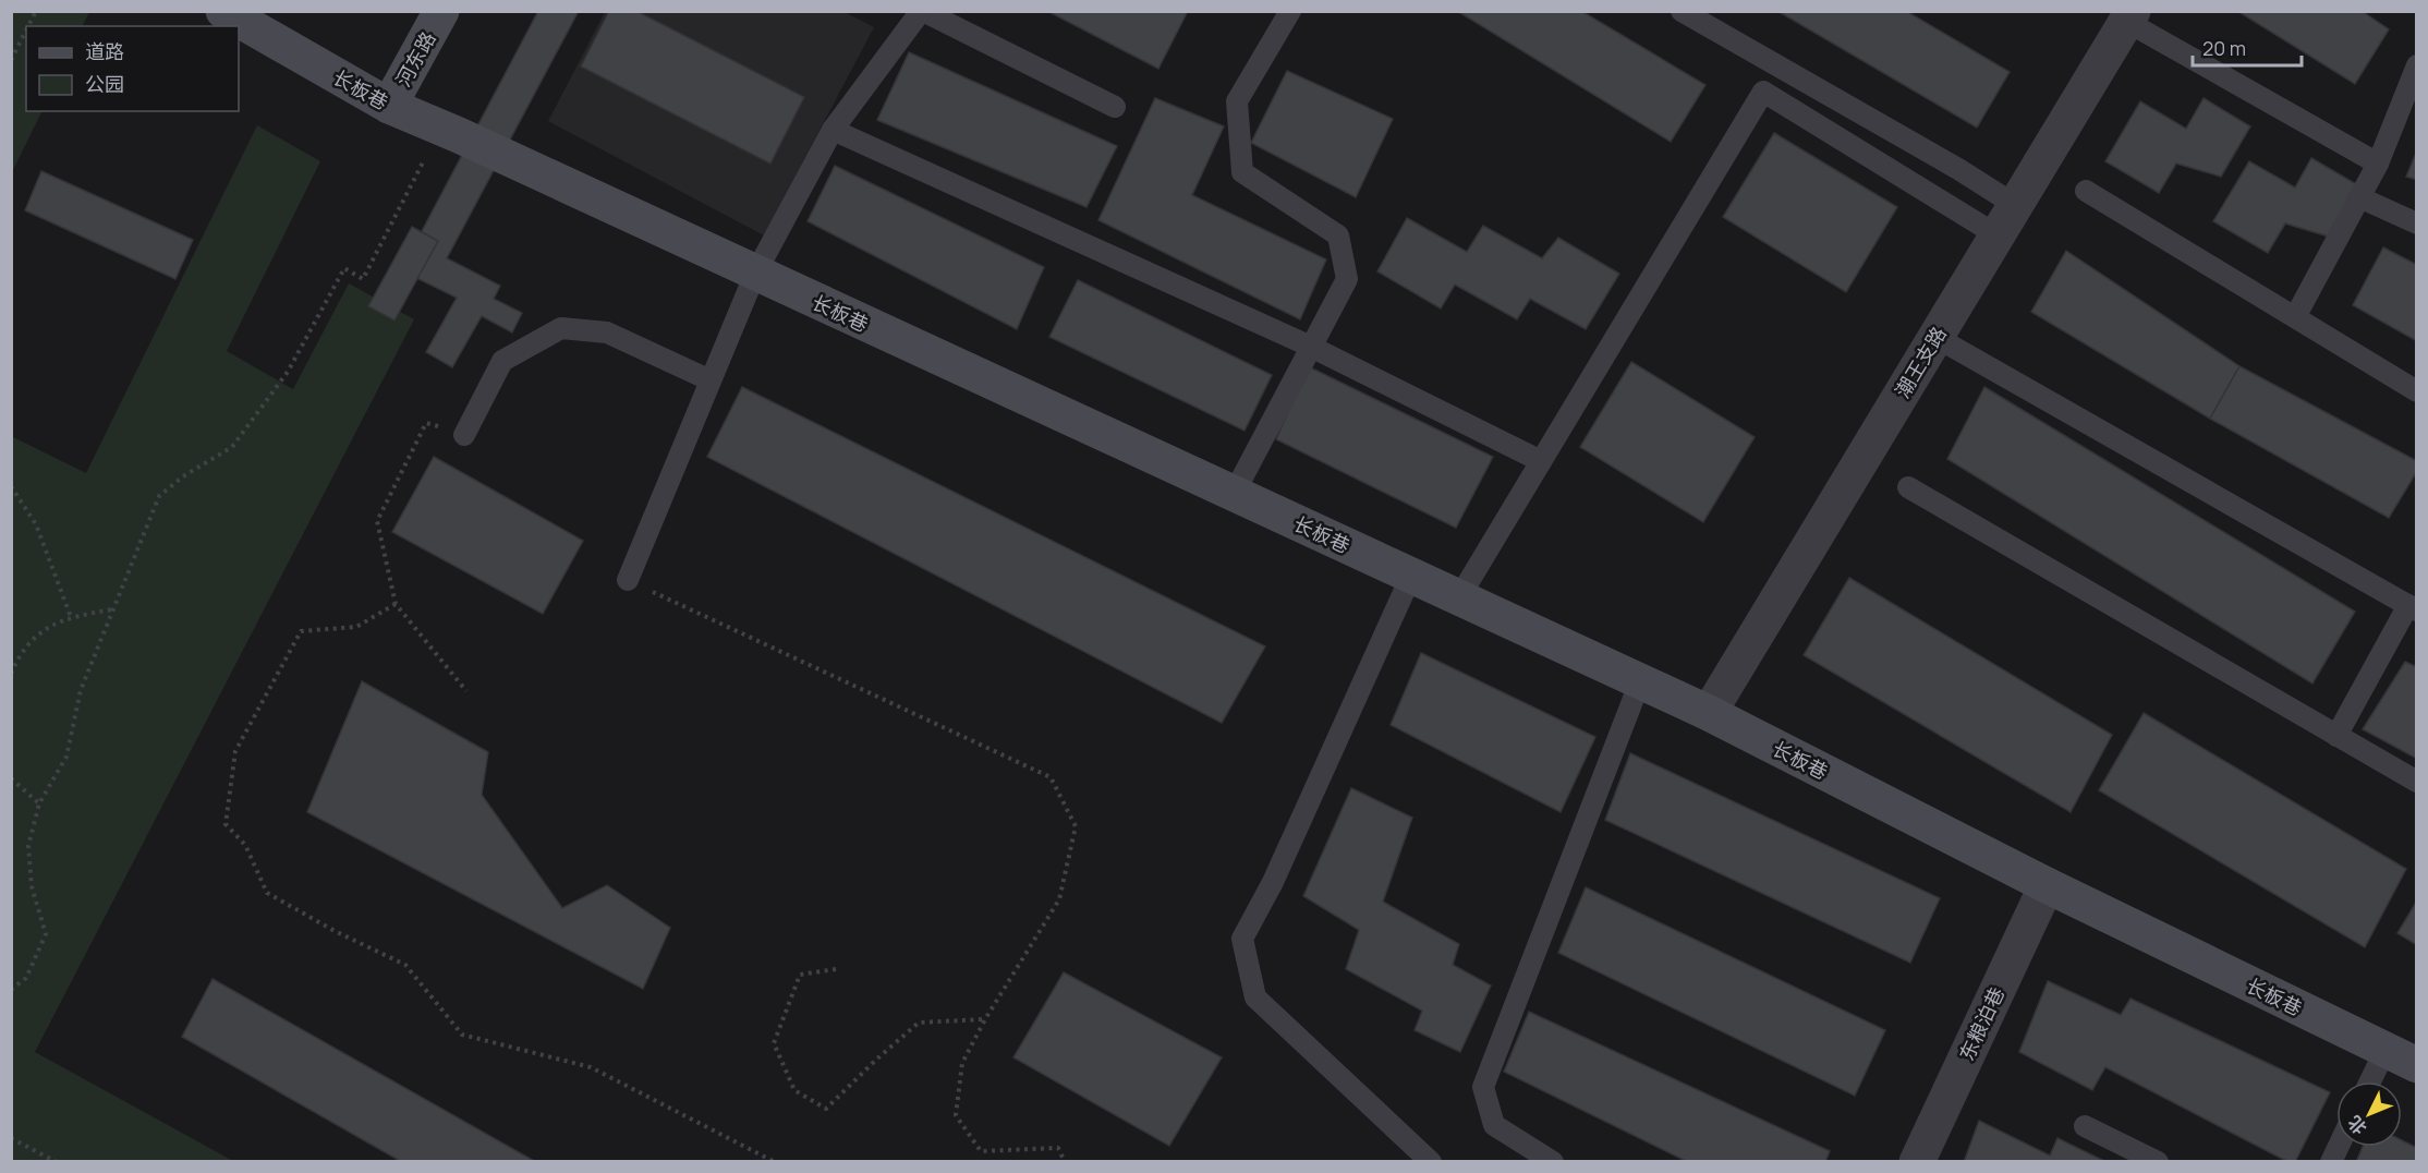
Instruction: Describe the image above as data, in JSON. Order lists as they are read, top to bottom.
{
  "streets": {
    "street": [
      "河东路",
      "长板巷",
      "潮王支路",
      "东粮泊巷"
    ]
  },
  "crossings": [
    ["河东路", "长板巷"],
    ["长板巷", "潮王支路"],
    ["长板巷", "东粮泊巷"]
  ],
  "legend": ["道路", "公园"],
  "scale_bar": "20 m",
  "north": "bottom left"
}
